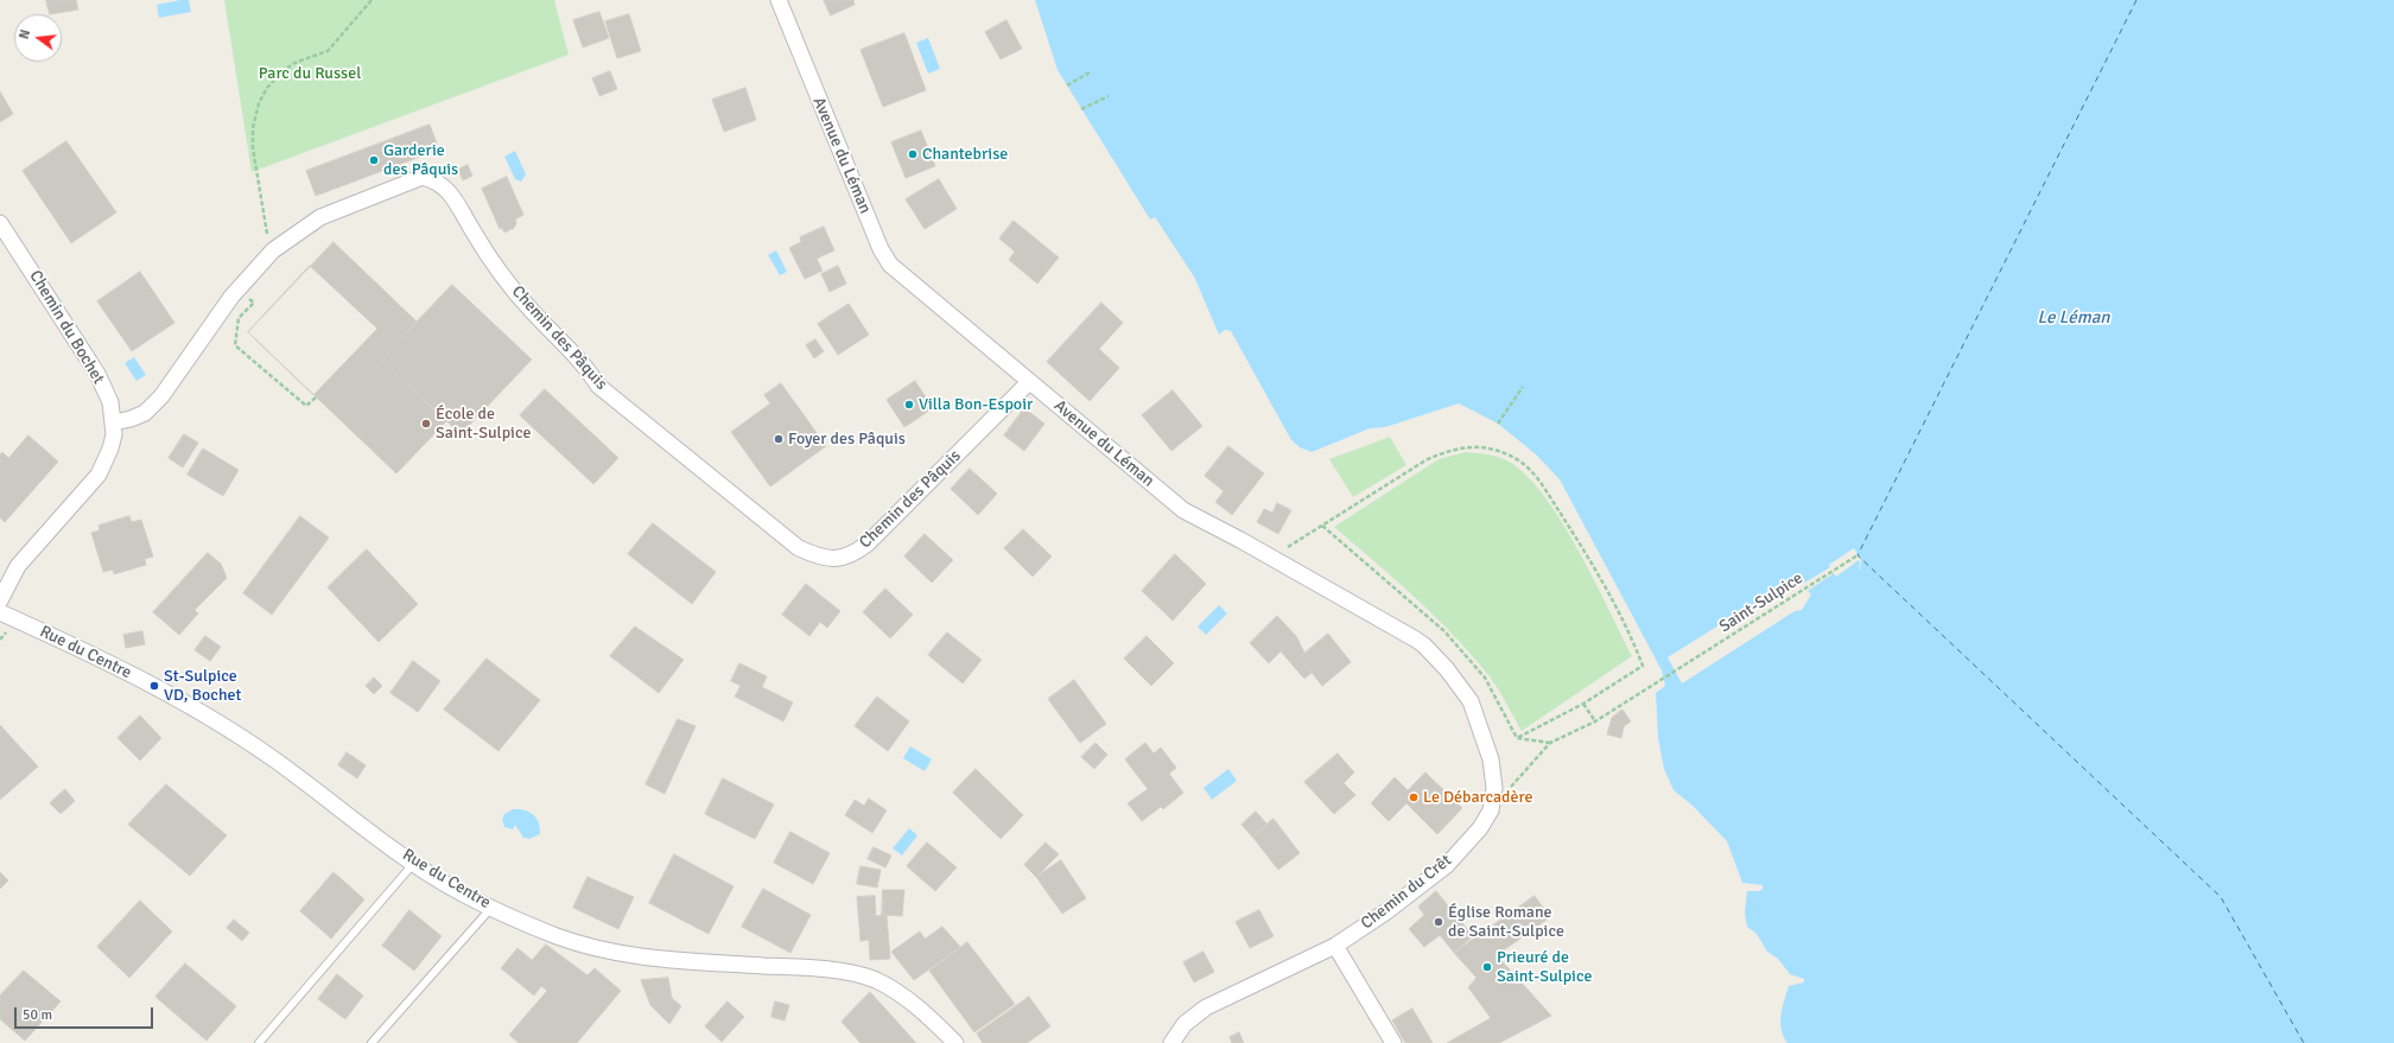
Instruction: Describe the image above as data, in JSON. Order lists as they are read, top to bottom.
{
  "streets": {
    "street": [
      "Avenue du Léman",
      "Chemin du Bochet",
      "Chemin des Pâquis",
      "Rue du Centre",
      "Chemin du Crêt"
    ],
    "path": ["Saint-Sulpice"]
  },
  "crossings": [
    ["Avenue du Léman", "Chemin des Pâquis"],
    ["Avenue du Léman", "Chemin du Crêt"],
    ["Chemin du Bochet", "Chemin des Pâquis"]
  ],
  "water": ["Le Léman"],
  "parks": ["Parc du Russel"],
  "places": [
    "Chantebrise",
    "Garderie des Pâquis",
    "Villa Bon-Espoir",
    "École de Saint-Sulpice",
    "Foyer des Pâquis",
    "St-Sulpice VD, Bochet",
    "Le Débarcadère",
    "Église Romane de Saint-Sulpice",
    "Prieuré de Saint-Sulpice"
  ],
  "scale_bar": "50 m",
  "north": "left"
}
